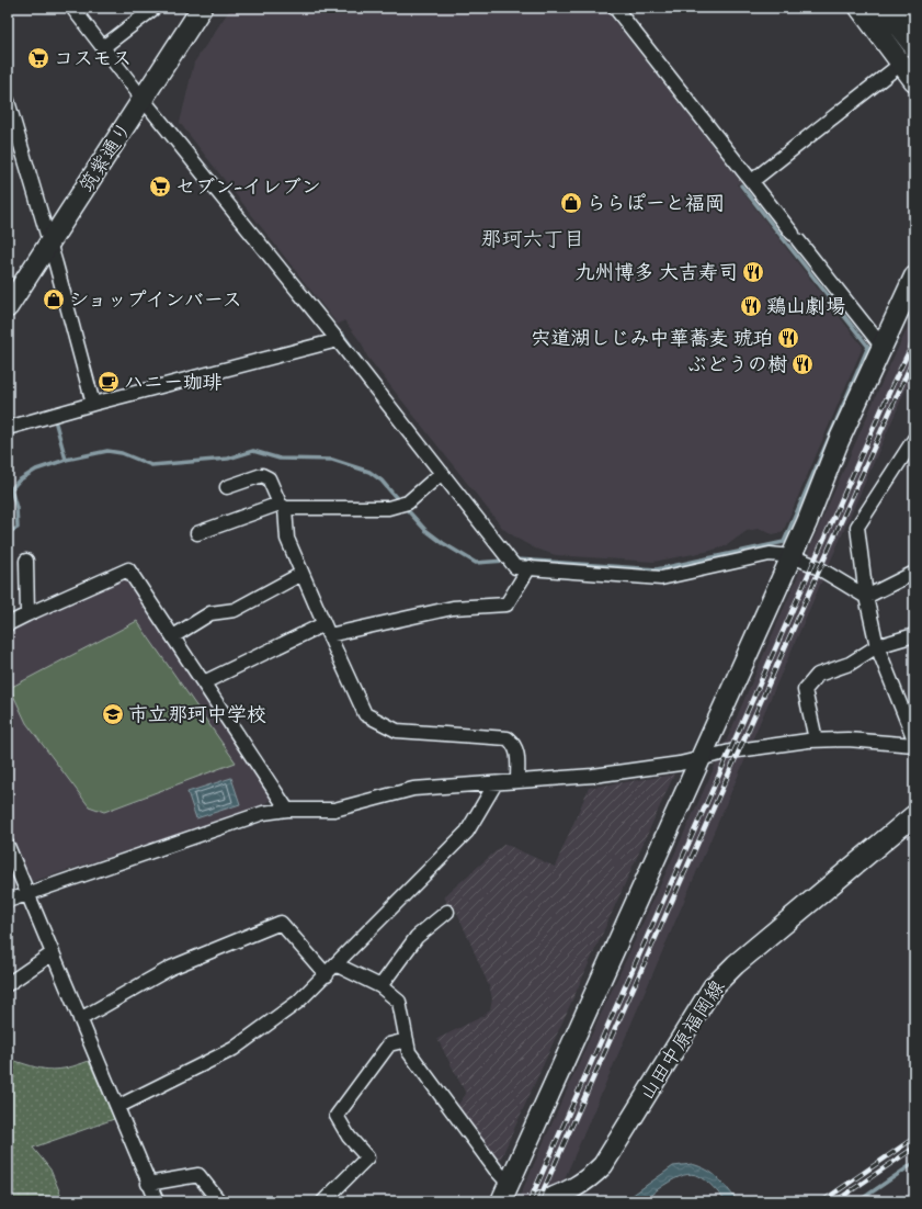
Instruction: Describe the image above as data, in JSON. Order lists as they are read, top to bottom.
{
  "streets": {
    "street": ["筑紫通り", "山田中原福岡線"]
  },
  "districts": ["那珂六丁目"],
  "places": {
    "supermarket": ["コスモス", "セブン-イレブン"],
    "shop": ["ららぽーと福岡", "ショップインバース"],
    "restaurant": [
      "九州博多 大吉寿司",
      "鶏山劇場",
      "宍道湖しじみ中華蕎麦 琥珀",
      "ぶどうの樹"
    ],
    "cafe": ["ハニー珈琲"],
    "school or university": ["市立那珂中学校"]
  }
}
